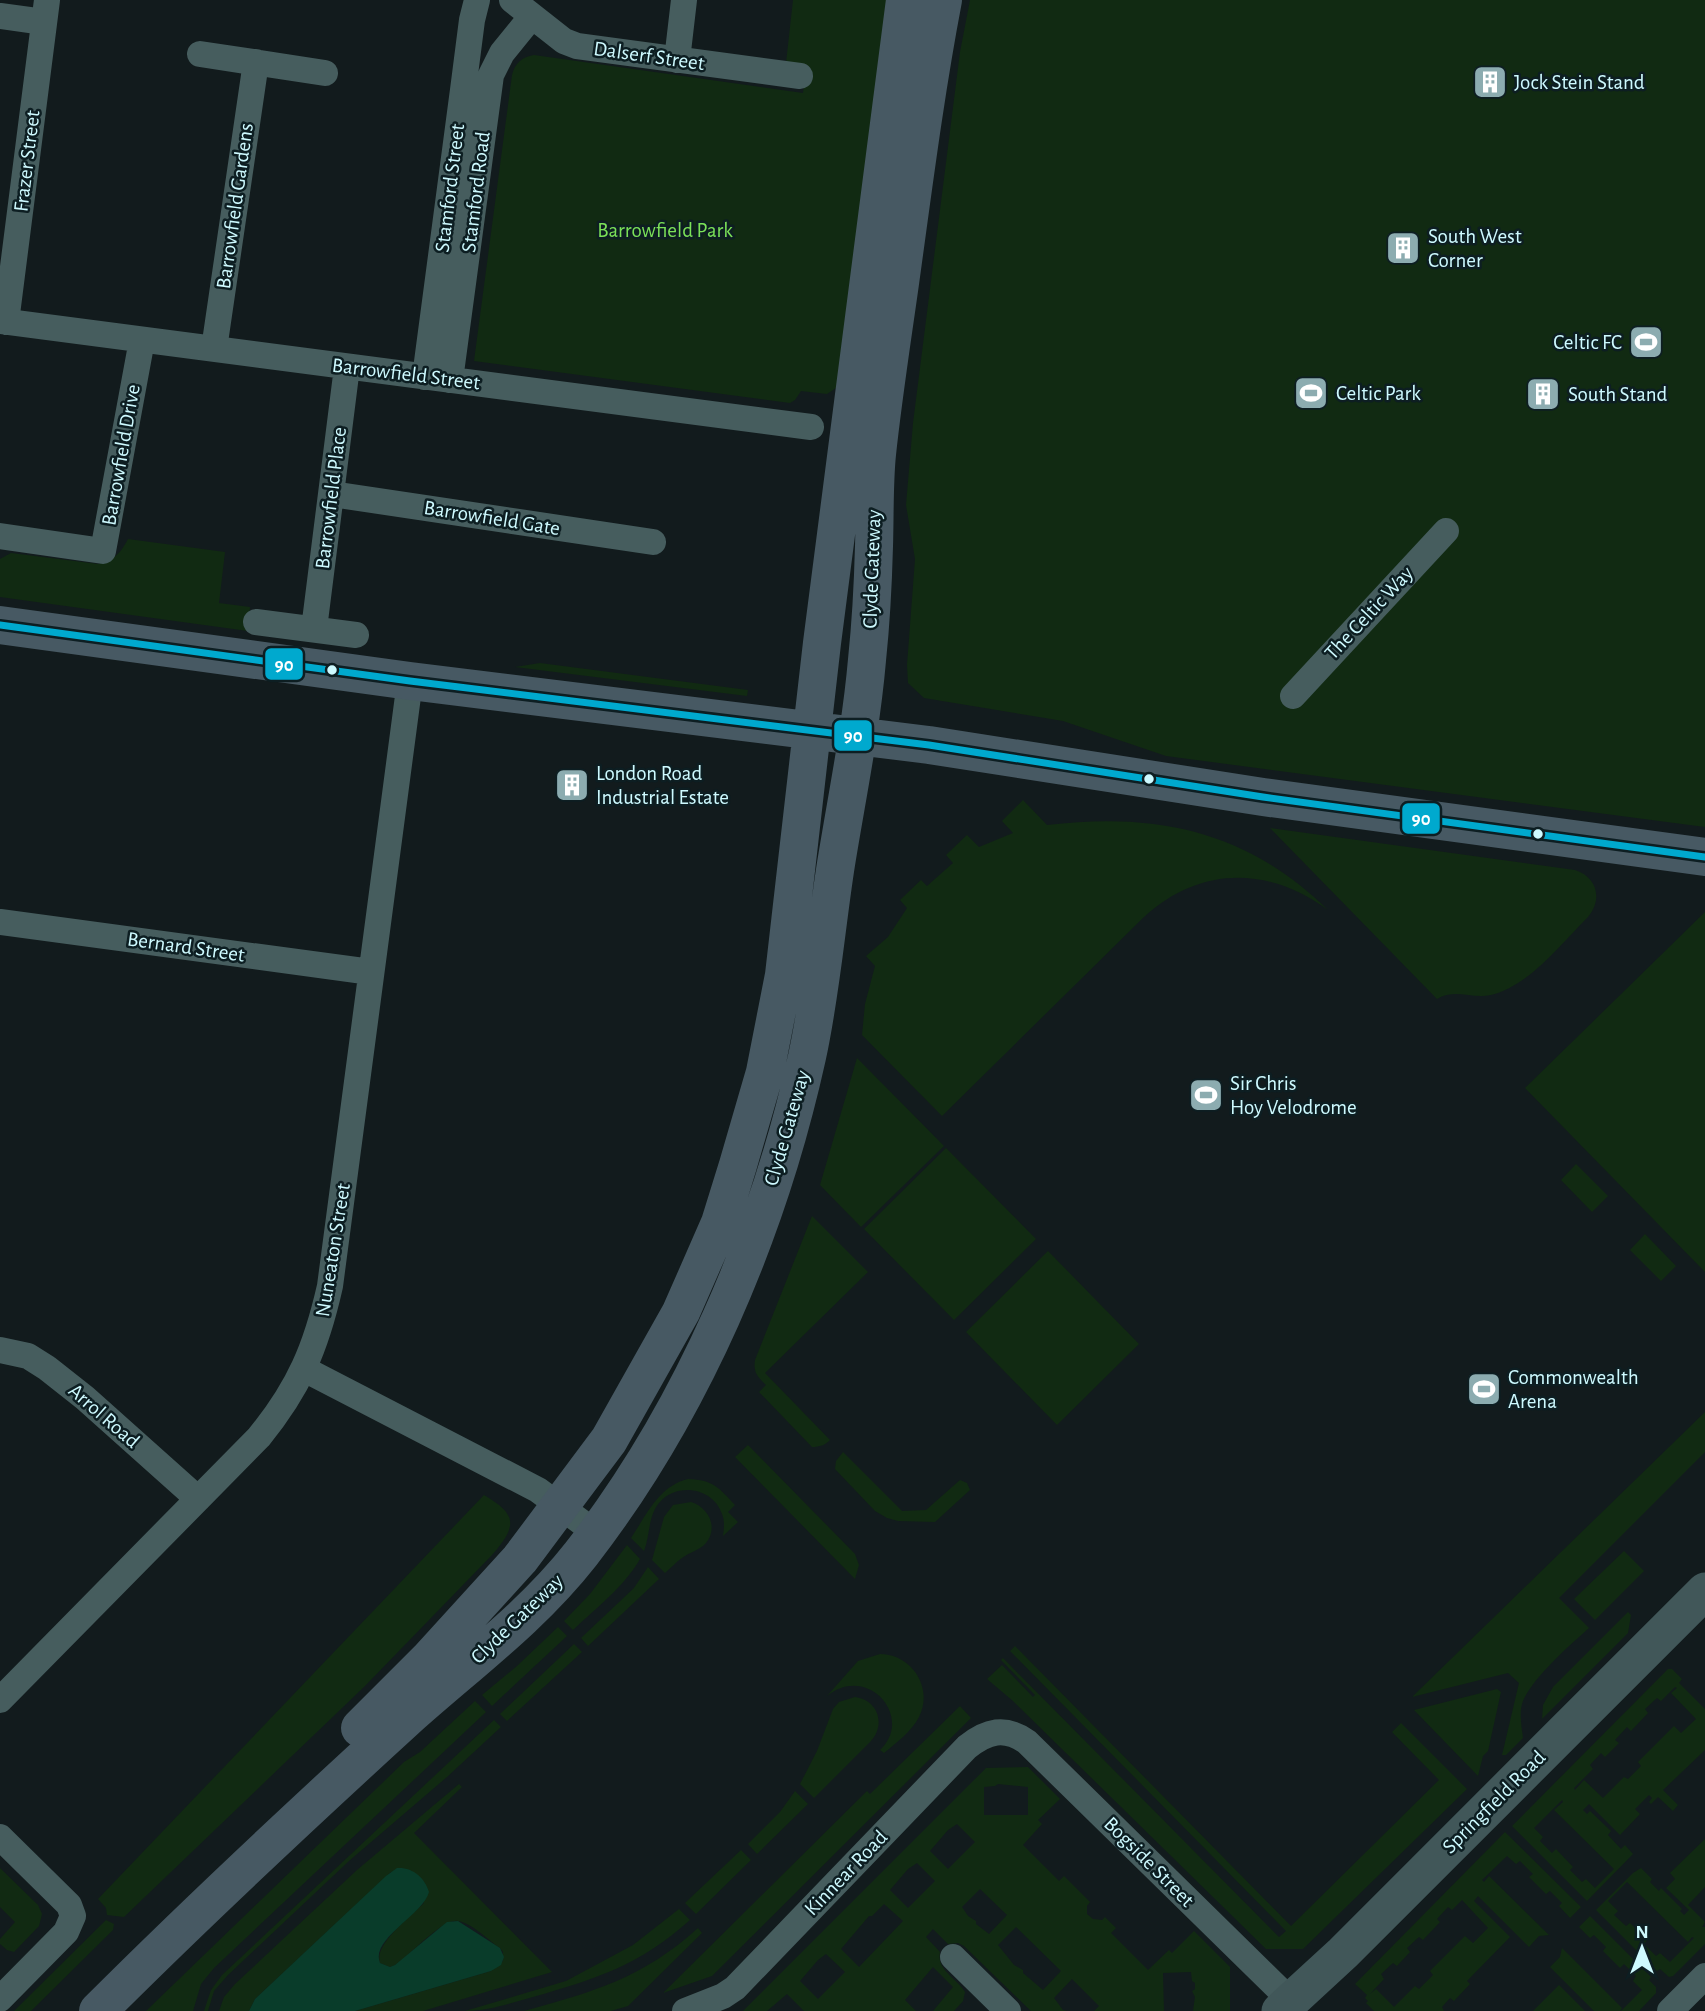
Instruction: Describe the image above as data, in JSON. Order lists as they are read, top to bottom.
{
  "streets": {
    "main road": ["Clyde Gateway"],
    "street": [
      "Dalserf Street",
      "Frazer Street",
      "Stamford Street",
      "Stamford Road",
      "Barrowfield Gardens",
      "Barrowfield Street",
      "Barrowfield Drive",
      "Barrowfield Place",
      "Barrowfield Gate",
      "The Celtic Way",
      "Bernard Street",
      "Nuneaton Street",
      "Arrol Road",
      "Springfield Road",
      "Bogside Street",
      "Kinnear Road"
    ]
  },
  "crossings": [
    ["Dalserf Street", "Stamford Road"],
    ["Frazer Street", "Barrowfield Street"],
    ["Stamford Street", "Stamford Road"],
    ["Stamford Street", "Barrowfield Street"],
    ["Stamford Road", "Barrowfield Street"],
    ["Barrowfield Gardens", "Barrowfield Street"],
    ["Barrowfield Street", "Barrowfield Drive"],
    ["Barrowfield Street", "Barrowfield Place"],
    ["Barrowfield Place", "Barrowfield Gate"],
    ["Bernard Street", "Nuneaton Street"],
    ["Nuneaton Street", "Arrol Road"],
    ["Springfield Road", "Bogside Street"],
    ["Bogside Street", "Kinnear Road"]
  ],
  "parks": ["Barrowfield Park"],
  "places": {
    "building": [
      "Jock Stein Stand",
      "South West Corner",
      "South Stand",
      "London Road Industrial Estate"
    ],
    "sports": [
      "Celtic FC",
      "Celtic Park",
      "Sir Chris Hoy Velodrome",
      "Commonwealth Arena"
    ]
  },
  "lines": ["transit line 90"],
  "north": "top"
}
